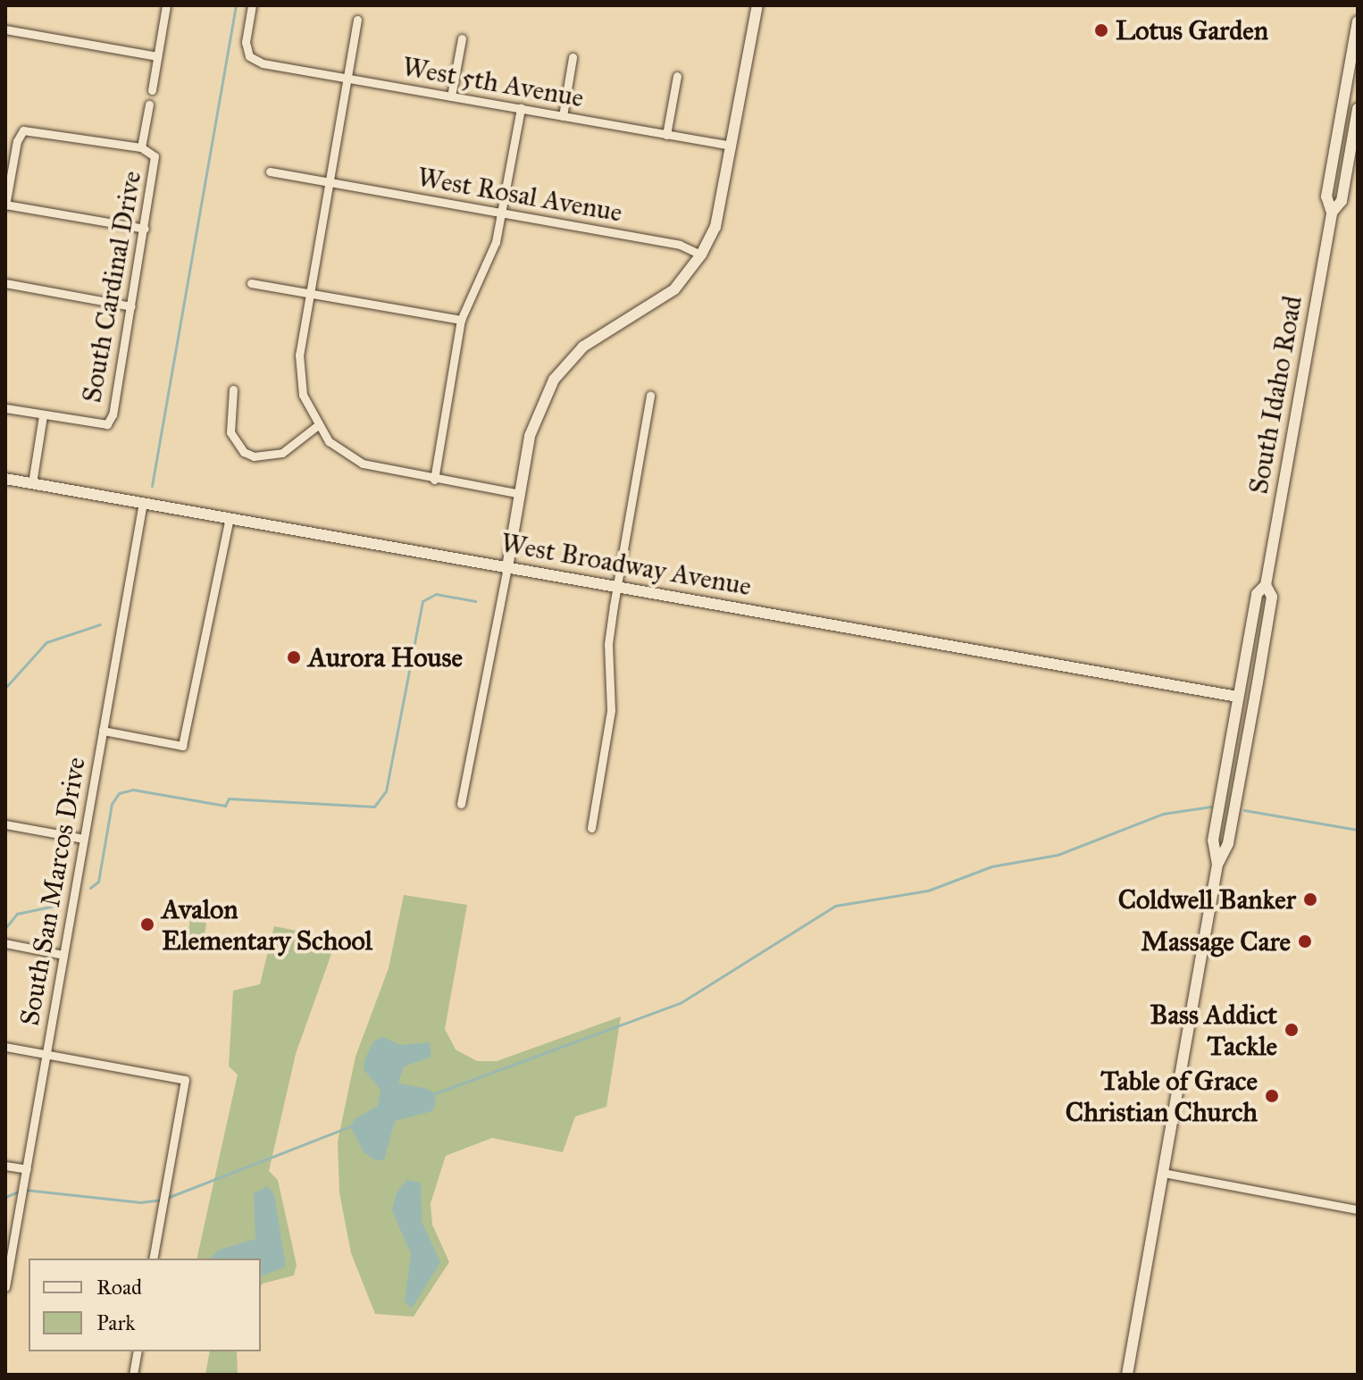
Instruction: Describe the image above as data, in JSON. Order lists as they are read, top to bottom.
{
  "streets": {
    "main road": ["South Idaho Road", "West Broadway Avenue"],
    "street": [
      "West 5th Avenue",
      "West Rosal Avenue",
      "South Cardinal Drive",
      "South San Marcos Drive"
    ]
  },
  "crossings": [
    ["South Cardinal Drive", "West Broadway Avenue"],
    ["South Idaho Road", "West Broadway Avenue"],
    ["West Broadway Avenue", "South San Marcos Drive"]
  ],
  "places": [
    "Lotus Garden",
    "Aurora House",
    "Coldwell Banker",
    "Avalon Elementary School",
    "Massage Care",
    "Bass Addict Tackle",
    "Table of Grace Christian Church"
  ],
  "legend": ["Road", "Park"]
}
